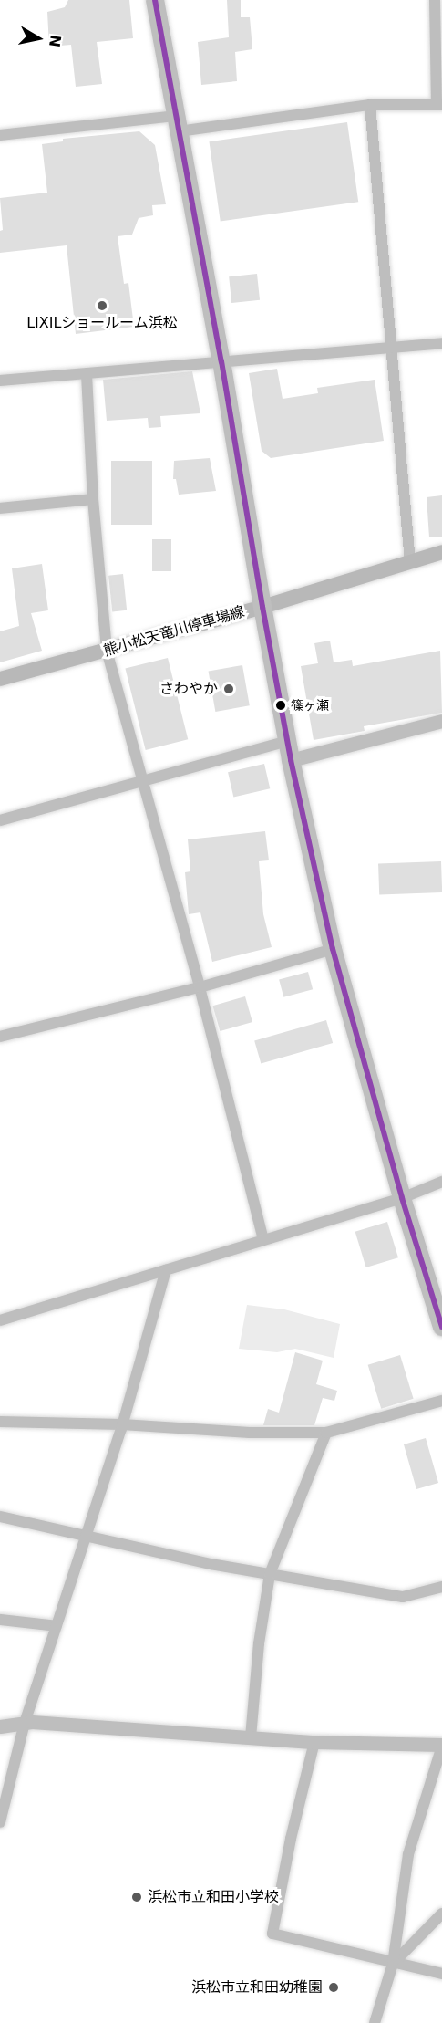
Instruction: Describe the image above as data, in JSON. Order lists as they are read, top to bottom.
{
  "streets": {
    "main road": ["熊小松天竜川停車場線"]
  },
  "places": [
    "LIXILショールーム浜松",
    "さわやか",
    "篠ヶ瀬",
    "浜松市立和田小学校",
    "浜松市立和田幼稚園"
  ],
  "north": "right"
}
